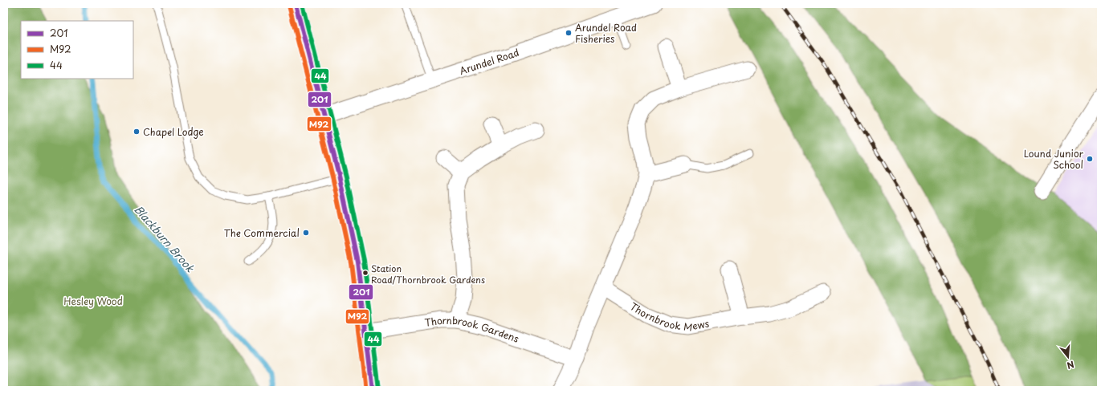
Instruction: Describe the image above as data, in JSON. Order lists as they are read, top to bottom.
{
  "streets": {
    "street": ["Arundel Road", "Thornbrook Mews", "Thornbrook Gardens"]
  },
  "water": ["Blackburn Brook"],
  "parks": ["Hesley Wood"],
  "places": [
    "Arundel Road Fisheries",
    "Chapel Lodge",
    "Lound Junior School",
    "The Commercial",
    "Station Road/Thornbrook Gardens"
  ],
  "lines": ["transit line 201", "transit line 44", "transit line M92"],
  "legend": ["201", "M92", "44"],
  "north": "bottom"
}
